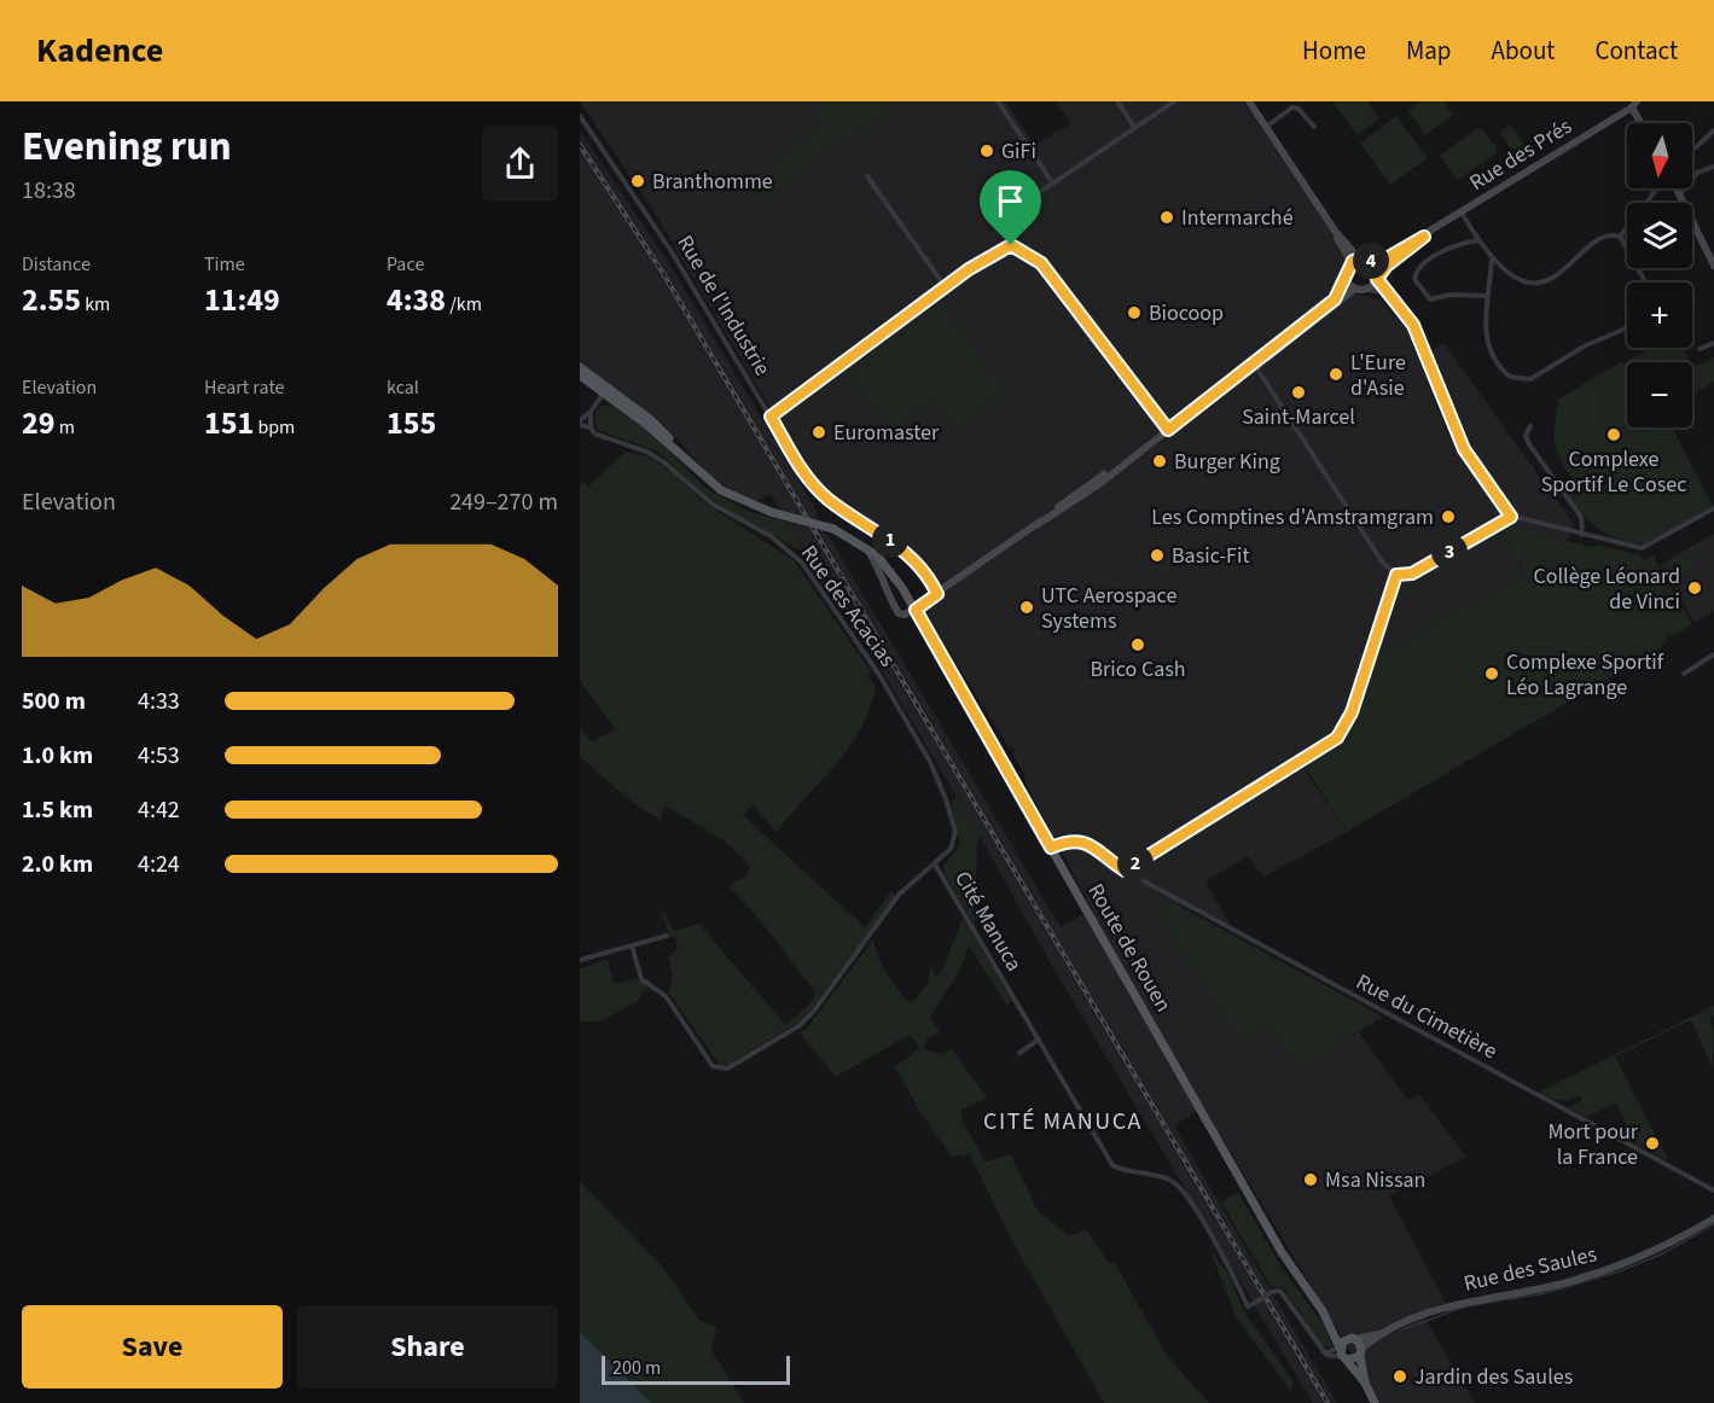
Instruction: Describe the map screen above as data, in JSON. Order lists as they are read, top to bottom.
{
  "streets": {
    "main road": ["Rue des Prés", "Route de Rouen", "Rue des Saules"],
    "street": [
      "Rue de l'Industrie",
      "Rue des Acacias",
      "Cité Manuca",
      "Rue du Cimetière"
    ]
  },
  "crossings": [
    ["Rue des Acacias", "Cité Manuca"],
    ["Route de Rouen", "Rue du Cimetière"],
    ["Route de Rouen", "Rue des Saules"]
  ],
  "districts": ["CITÉ MANUCA"],
  "places": [
    "GiFi",
    "Branthomme",
    "Intermarché",
    "Biocoop",
    "L'Eure d'Asie",
    "Saint-Marcel",
    "Euromaster",
    "Complexe Sportif Le Cosec",
    "Burger King",
    "Les Comptines d'Amstramgram",
    "Basic-Fit",
    "Collège Léonard de Vinci",
    "UTC Aerospace Systems",
    "Brico Cash",
    "Complexe Sportif Léo Lagrange",
    "Mort pour la France",
    "Msa Nissan",
    "Jardin des Saules"
  ],
  "scale_bar": "200 m",
  "north": "bottom",
  "page": {
    "header": "Kadence",
    "nav": [
      "Home",
      "Map",
      "About",
      "Contact"
    ],
    "heading": ["Evening run", "18:38"],
    "map_buttons": ["+", "−"],
    "stats": [
      ["Distance", "2.55 km"],
      ["Time", "11:49"],
      ["Pace", "4:38 /km"],
      ["Elevation", "29 m"],
      ["Heart rate", "151 bpm"],
      ["kcal", "155"]
    ],
    "pins": [
      "4",
      "1",
      "3",
      "2"
    ],
    "chart": ["Elevation", "249–270 m"],
    "list": [
      {
        "name": "500 m",
        "note": "4:33"
      },
      {
        "name": "1.0 km",
        "note": "4:53"
      },
      {
        "name": "1.5 km",
        "note": "4:42"
      },
      {
        "name": "2.0 km",
        "note": "4:24"
      }
    ],
    "buttons": ["Save", "Share"],
    "scale": "200 m"
  }
}
